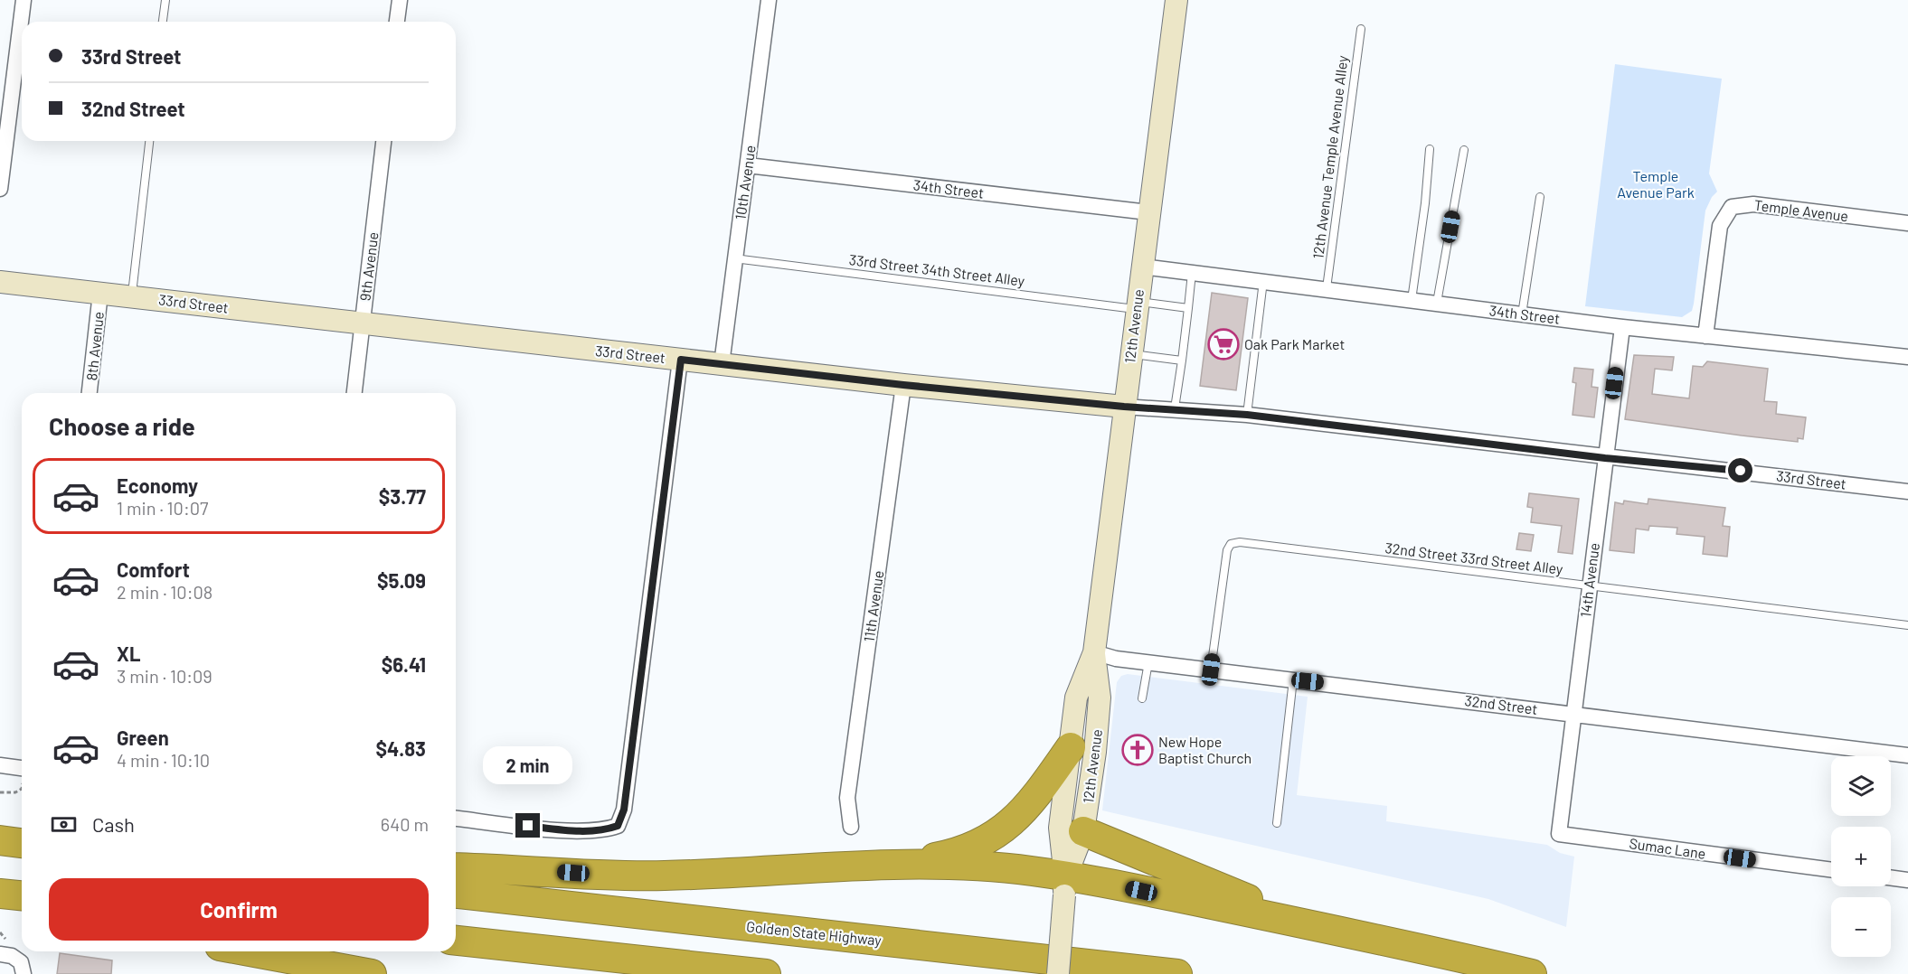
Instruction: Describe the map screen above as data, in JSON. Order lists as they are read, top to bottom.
{
  "streets": {
    "highway": ["Golden State Highway"],
    "main road": ["33rd Street", "12th Avenue"],
    "street": [
      "10th Avenue",
      "34th Street",
      "Temple Avenue",
      "9th Avenue",
      "8th Avenue",
      "14th Avenue",
      "11th Avenue",
      "32nd Street",
      "Sumac Lane"
    ],
    "lane": ["12th Avenue Temple Avenue Alley", "33rd Street 34th Street Alley", "32nd Street 33rd Street Alley"]
  },
  "crossings": [
    ["12th Avenue Temple Avenue Alley", "34th Street"],
    ["10th Avenue", "34th Street"],
    ["10th Avenue", "33rd Street 34th Street Alley"],
    ["10th Avenue", "33rd Street"],
    ["34th Street", "Temple Avenue"],
    ["34th Street", "12th Avenue"],
    ["34th Street", "14th Avenue"],
    ["9th Avenue", "33rd Street"],
    ["33rd Street 34th Street Alley", "12th Avenue"],
    ["33rd Street", "12th Avenue"],
    ["33rd Street", "8th Avenue"],
    ["33rd Street", "14th Avenue"],
    ["33rd Street", "11th Avenue"],
    ["12th Avenue", "32nd Street"],
    ["32nd Street 33rd Street Alley", "14th Avenue"],
    ["32nd Street 33rd Street Alley", "32nd Street"],
    ["14th Avenue", "32nd Street"],
    ["14th Avenue", "Sumac Lane"]
  ],
  "parks": ["Temple Avenue Park"],
  "places": {
    "supermarket": ["Oak Park Market"],
    "church": ["New Hope Baptist Church"]
  },
  "page": {
    "banner": ["33rd Street", "32nd Street"],
    "heading": "Choose a ride",
    "list": [
      {
        "name": "Economy",
        "note": "1 min · 10:07",
        "value": "$3.77"
      },
      {
        "name": "Comfort",
        "note": "2 min · 10:08",
        "value": "$5.09"
      },
      {
        "name": "XL",
        "note": "3 min · 10:09",
        "value": "$6.41"
      },
      {
        "name": "Green",
        "note": "4 min · 10:10",
        "value": "$4.83"
      }
    ],
    "bubble": "2 min",
    "map_buttons": ["+", "−"],
    "pay": ["Cash", "640 m"],
    "buttons": "Confirm"
  }
}
